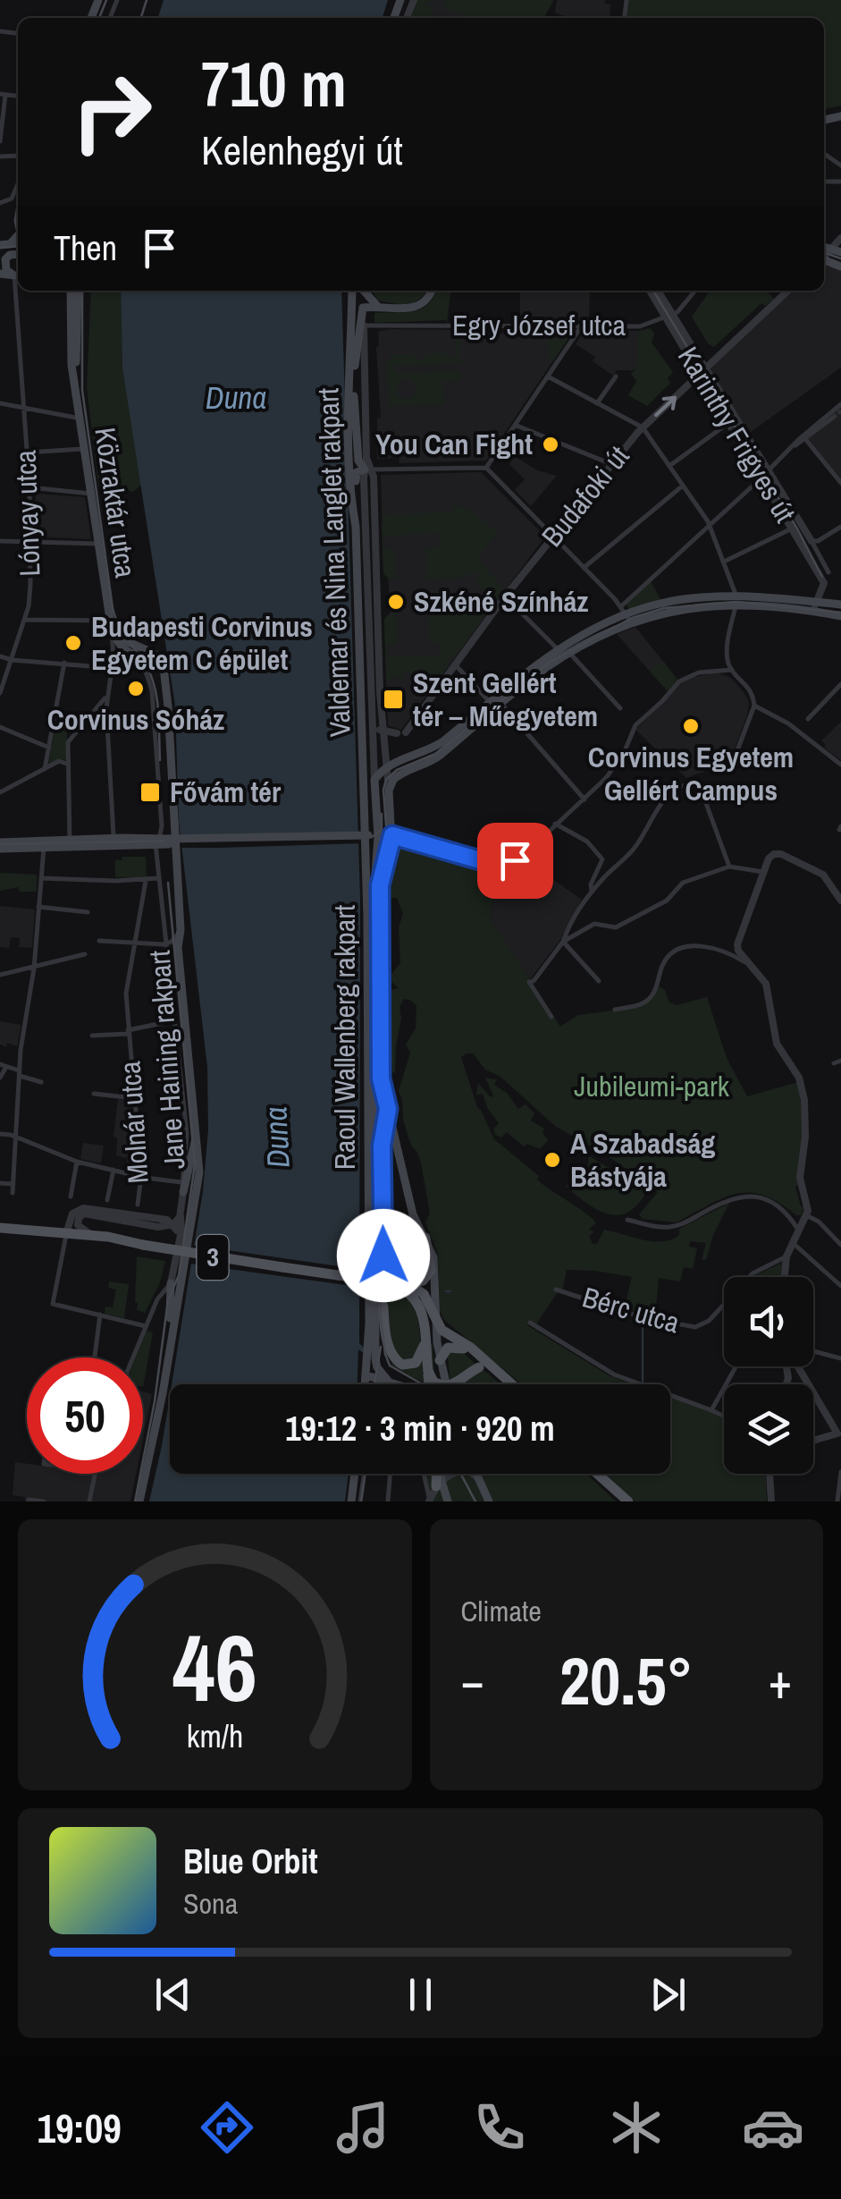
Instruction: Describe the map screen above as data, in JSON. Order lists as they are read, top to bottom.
{
  "streets": {
    "main road": [
      "Közraktár utca",
      "Valdemar és Nina Langlet rakpart",
      "Raoul Wallenberg rakpart",
      "Jane Haining rakpart",
      "3"
    ],
    "street": [
      "Egry József utca",
      "Karinthy Frigyes út",
      "Budafoki út",
      "Lónyay utca",
      "Molnár utca",
      "Bérc utca"
    ]
  },
  "crossings": [
    ["Egry József utca", "Karinthy Frigyes út"],
    ["Karinthy Frigyes út", "Budafoki út"],
    ["Közraktár utca", "Jane Haining rakpart"],
    ["Valdemar és Nina Langlet rakpart", "Raoul Wallenberg rakpart"]
  ],
  "water": ["Duna"],
  "parks": ["Jubileumi-park"],
  "places": {
    "other": [
      "You Can Fight",
      "Szkéné Színház",
      "Budapesti Corvinus Egyetem C épület",
      "Corvinus Sóház",
      "Corvinus Egyetem Gellért Campus",
      "A Szabadság Bástyája"
    ],
    "transit": ["Szent Gellért tér – Műegyetem", "Fővám tér"]
  },
  "page": {
    "turn": ["710 m", "Kelenhegyi út"],
    "then": "Then",
    "limit": "50",
    "trip": "19:12 · 3 min · 920 m",
    "tile": "Climate",
    "heat": ["−", "20.5°", "+"],
    "song": ["Blue Orbit", "Sona"],
    "tabs": "19:09",
    "gauge": ["46", "km/h"]
  }
}
